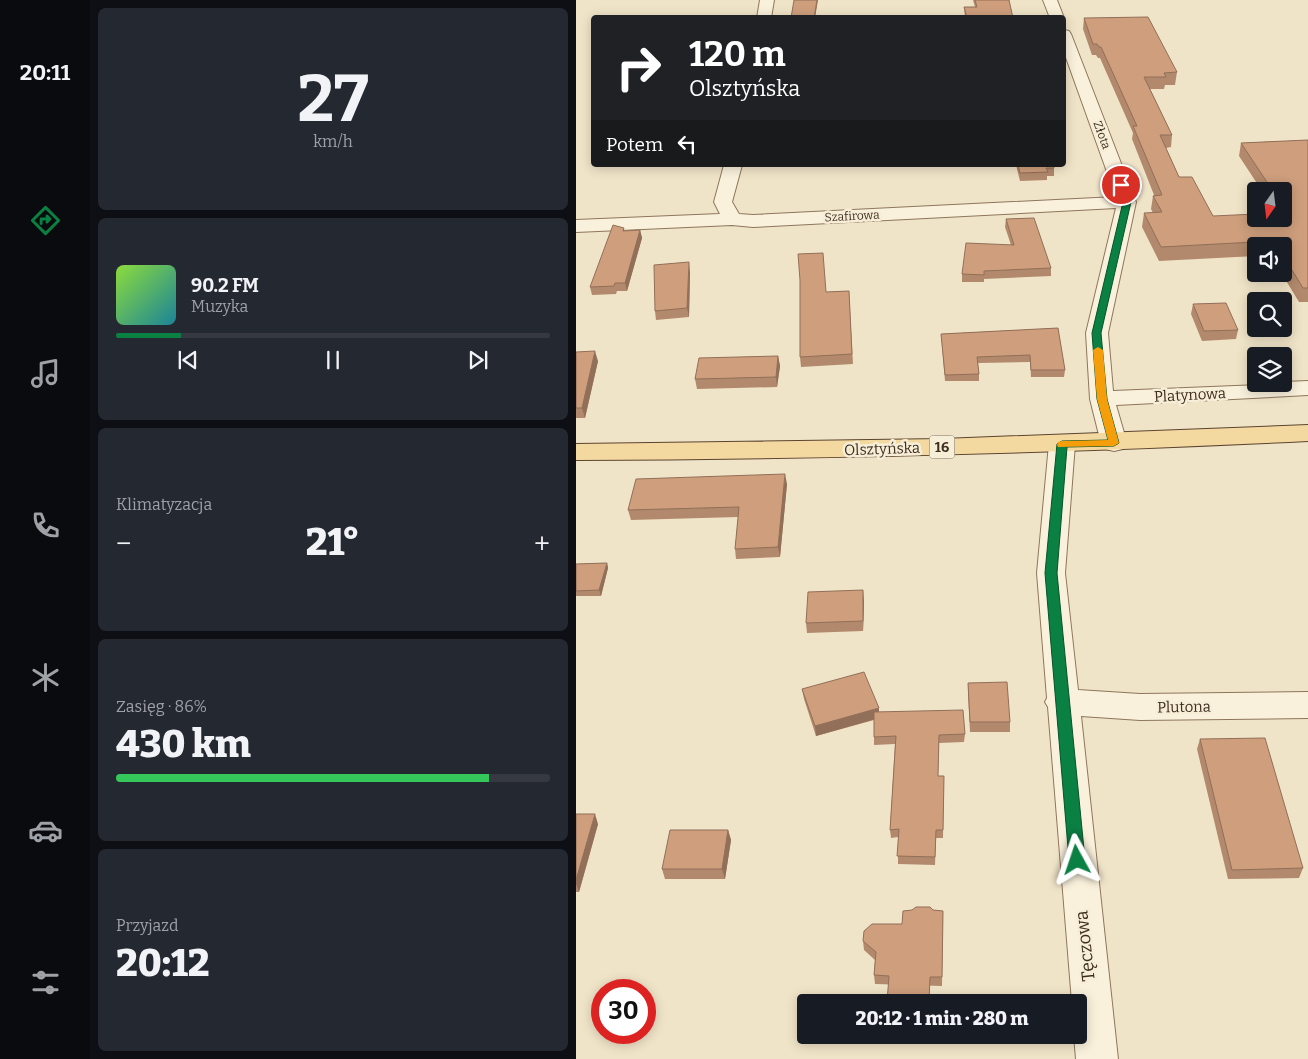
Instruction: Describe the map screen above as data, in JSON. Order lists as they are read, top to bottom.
{
  "streets": {
    "main road": ["16", "Olsztyńska"],
    "street": [
      "Złota",
      "Szafirowa",
      "Platynowa",
      "Plutona",
      "Tęczowa"
    ]
  },
  "crossings": [
    ["Złota", "Szafirowa"],
    ["Olsztyńska", "Tęczowa"],
    ["Plutona", "Tęczowa"]
  ],
  "north": "bottom",
  "page": {
    "tabs": "20:11",
    "tile": [
      ["27", "km/h"],
      "Klimatyzacja",
      ["Zasięg · 86%", "430 km"],
      ["Przyjazd", "20:12"]
    ],
    "turn": ["120 m", "Olsztyńska"],
    "then": "Potem",
    "song": ["90.2 FM", "Muzyka"],
    "heat": ["−", "21°", "+"],
    "limit": "30",
    "trip": "20:12 · 1 min · 280 m"
  }
}
